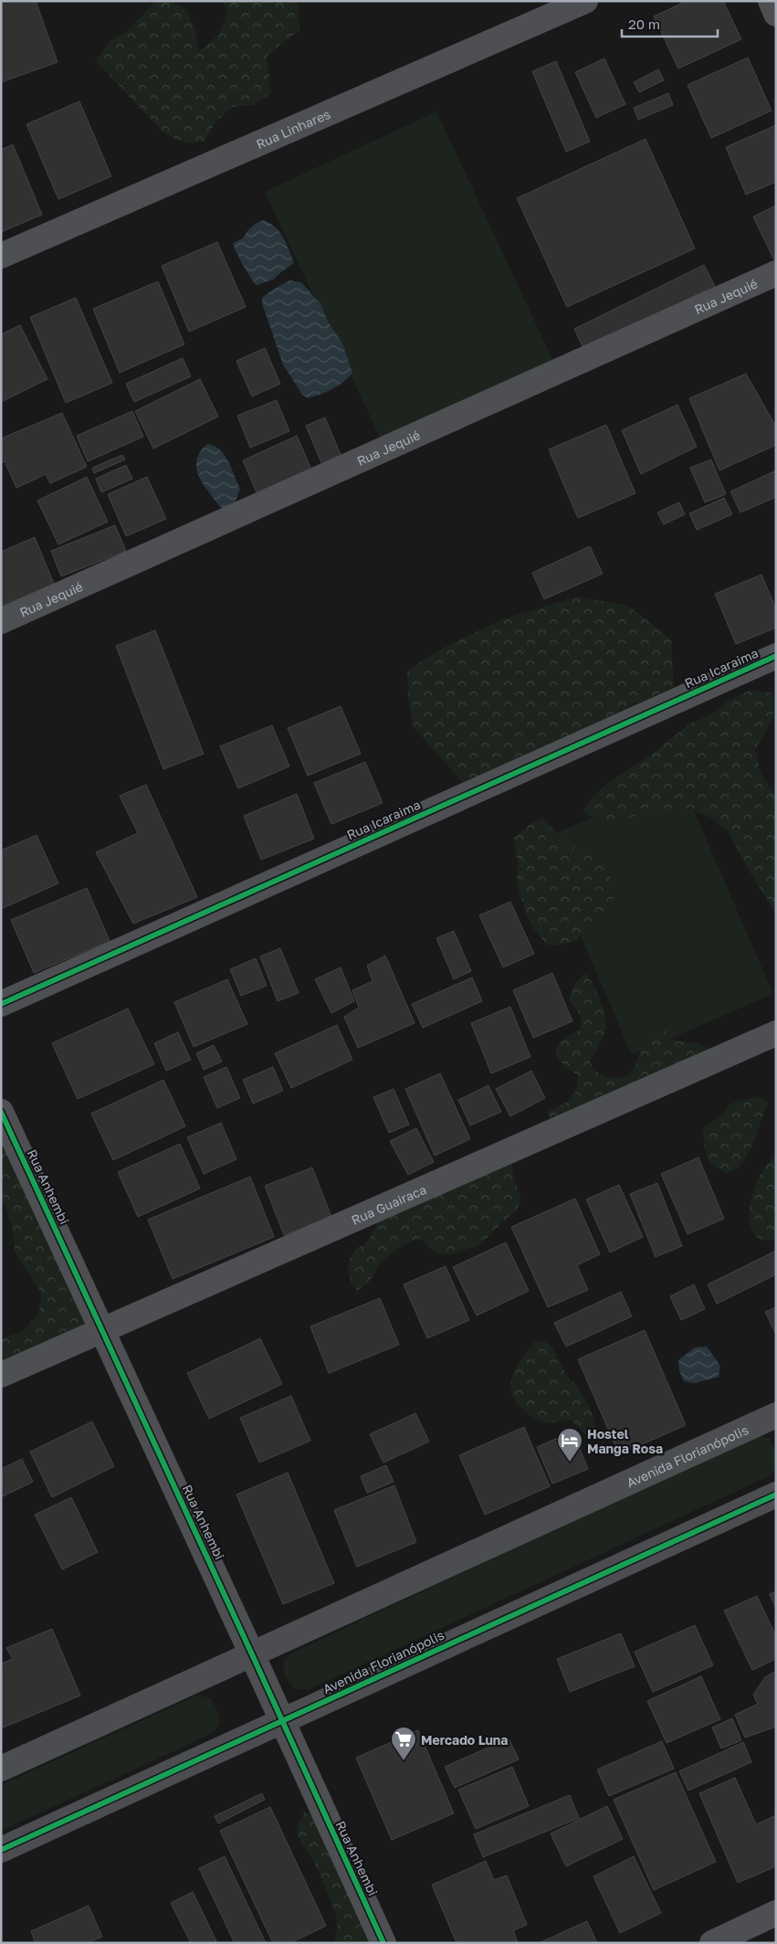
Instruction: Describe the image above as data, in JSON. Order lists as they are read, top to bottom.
{
  "streets": {
    "street": [
      "Rua Linhares",
      "Rua Jequié",
      "Rua Icaraima",
      "Rua Anhembi",
      "Rua Guairaca",
      "Avenida Florianópolis"
    ]
  },
  "crossings": [
    ["Rua Anhembi", "Rua Guairaca"],
    ["Rua Anhembi", "Avenida Florianópolis"]
  ],
  "places": {
    "hotel": ["Hostel Manga Rosa"],
    "supermarket": ["Mercado Luna"]
  },
  "scale_bar": "20 m"
}
